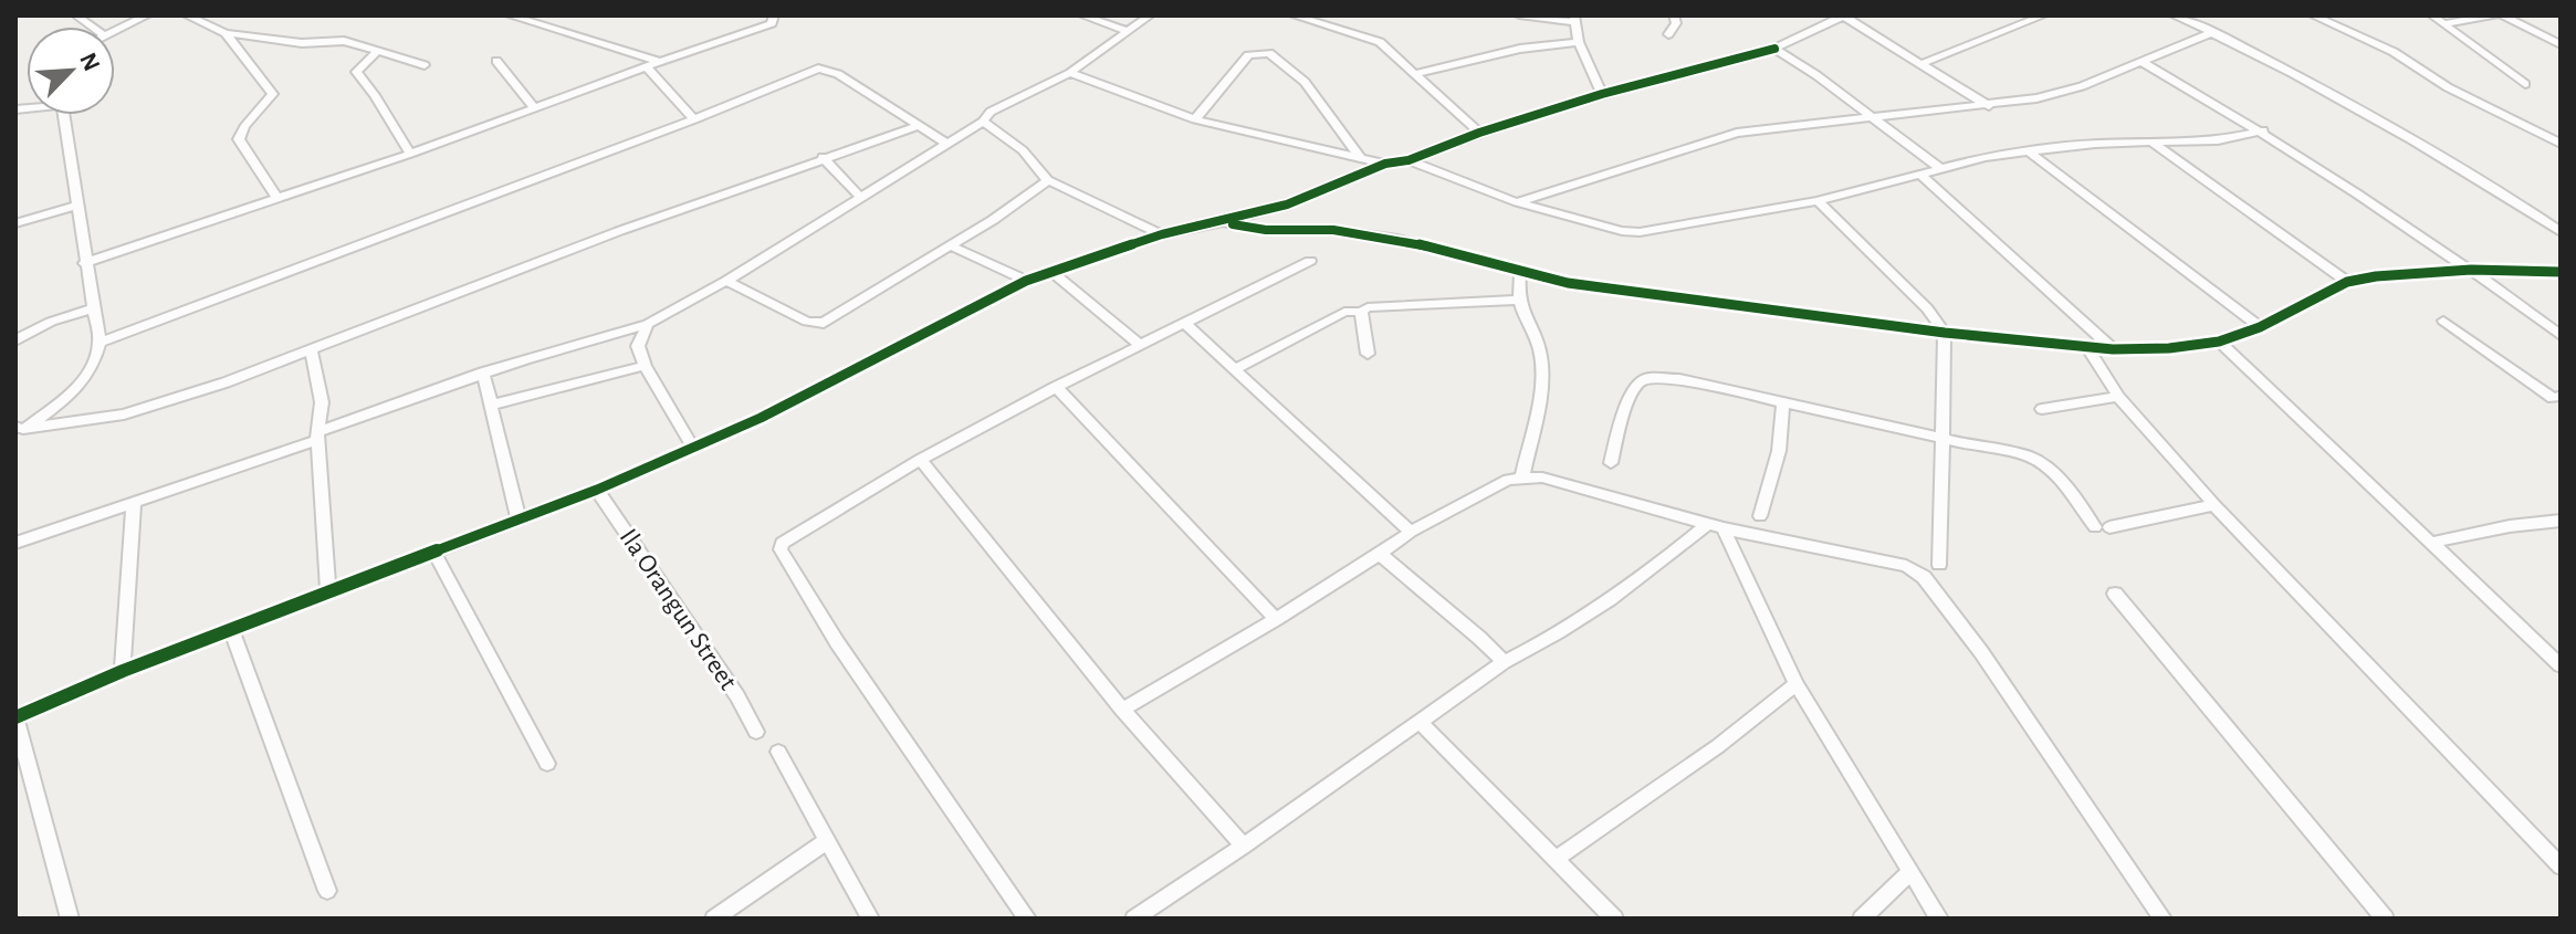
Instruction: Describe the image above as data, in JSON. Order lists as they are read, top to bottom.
{
  "streets": {
    "street": ["Ila Orangun Street"]
  },
  "north": "top right"
}
